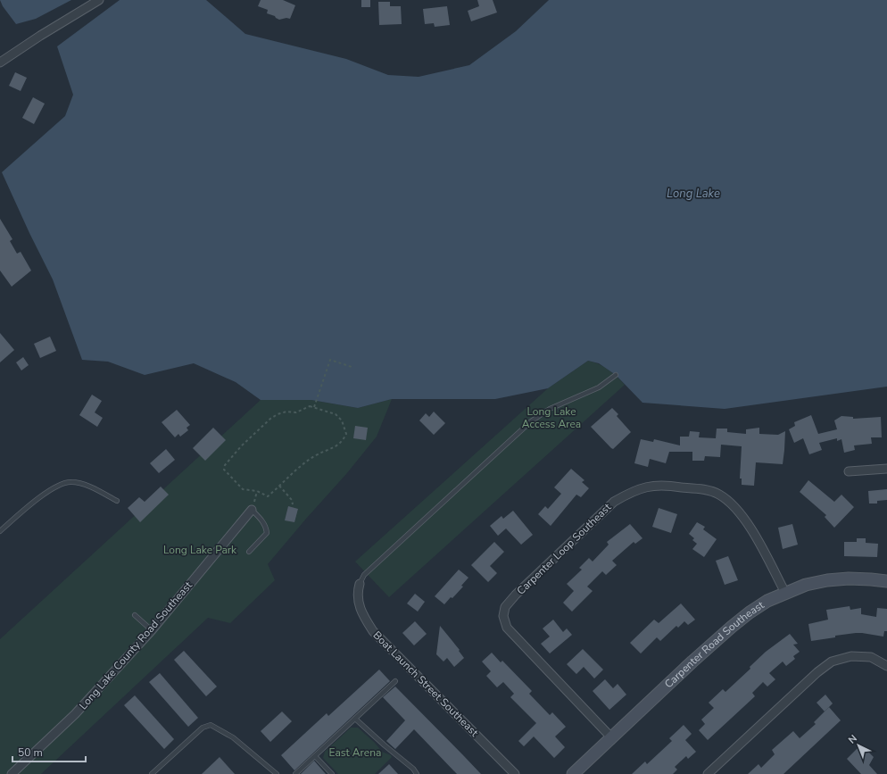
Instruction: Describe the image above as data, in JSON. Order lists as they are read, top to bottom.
{
  "streets": {
    "street": [
      "Carpenter Loop Southeast",
      "Long Lake County Road Southeast",
      "Carpenter Road Southeast",
      "Boat Launch Street Southeast"
    ]
  },
  "crossings": [
    ["Carpenter Loop Southeast", "Carpenter Road Southeast"]
  ],
  "water": ["Long Lake"],
  "parks": ["Long Lake Access Area", "Long Lake Park", "East Arena"],
  "scale_bar": "50 m",
  "north": "top left"
}
